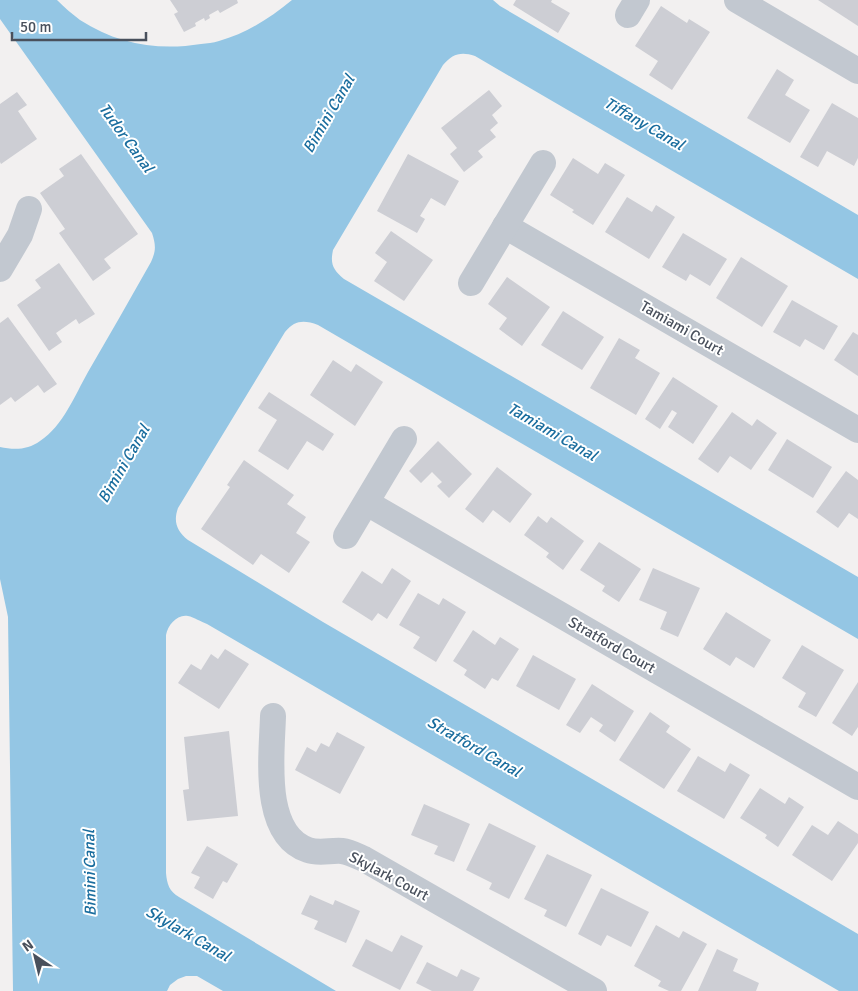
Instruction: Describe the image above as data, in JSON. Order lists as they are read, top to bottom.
{
  "streets": {
    "street": ["Tamiami Court", "Stratford Court", "Skylark Court"]
  },
  "water": [
    "Bimini Canal",
    "Tiffany Canal",
    "Tudor Canal",
    "Tamiami Canal",
    "Stratford Canal",
    "Skylark Canal"
  ],
  "scale_bar": "50 m",
  "north": "top left"
}
